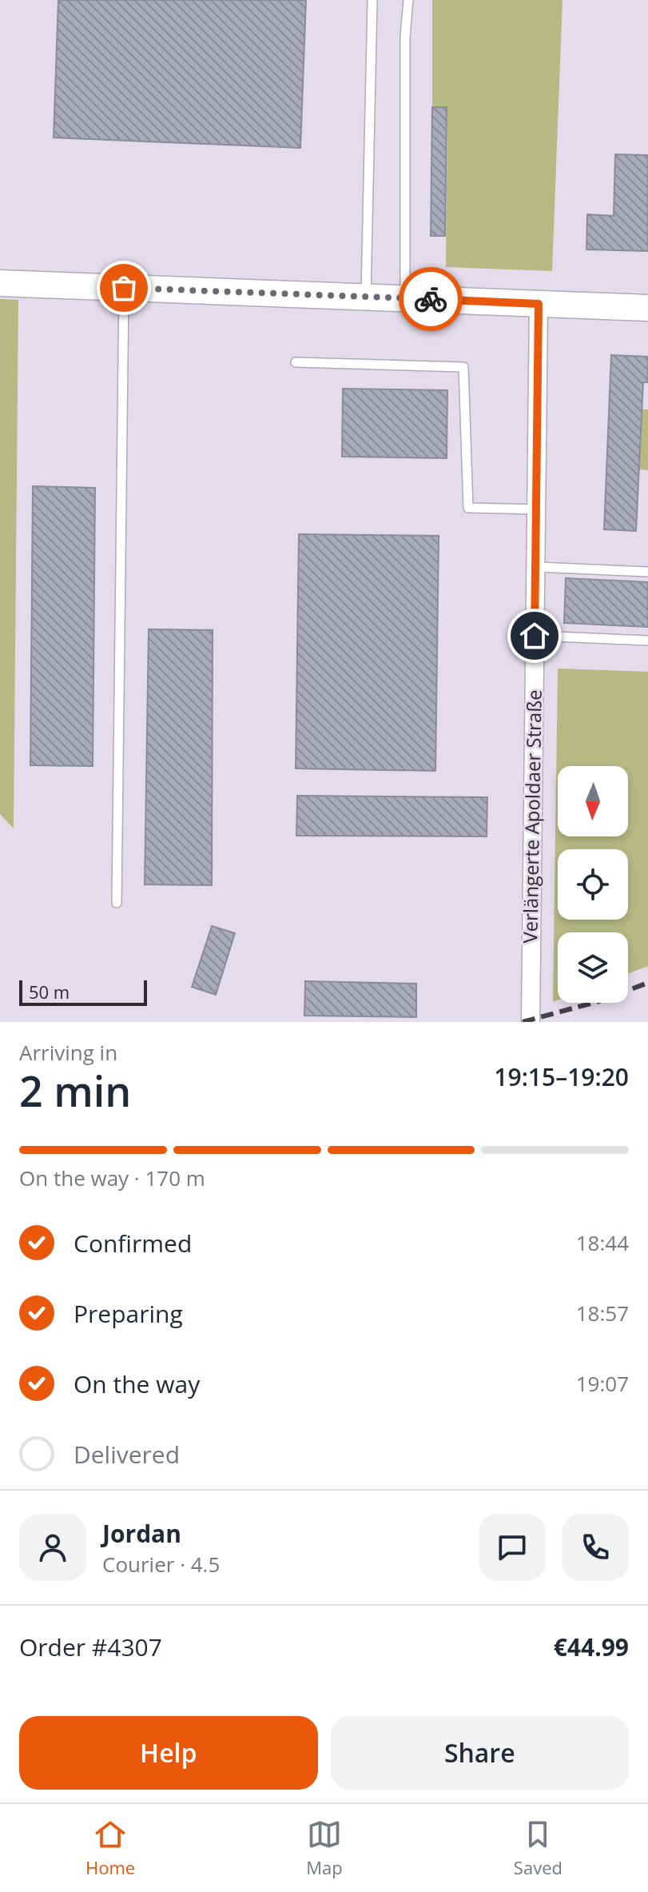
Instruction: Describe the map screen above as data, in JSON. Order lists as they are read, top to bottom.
{
  "streets": {
    "street": ["Verlängerte Apoldaer Straße"]
  },
  "scale_bar": "50 m",
  "north": "bottom",
  "page": {
    "scale": "50 m",
    "heading": ["2 min", "Arriving in", "19:15–19:20"],
    "panel": [
      "Jordan",
      "Courier · 4.5",
      "Order #4307",
      "€44.99"
    ],
    "bar": "On the way · 170 m",
    "list": [
      ["Confirmed", "18:44"],
      ["Preparing", "18:57"],
      ["On the way", "19:07"],
      "Delivered"
    ],
    "buttons": ["Help", "Share"],
    "tabs": ["Home", "Map", "Saved"]
  }
}
